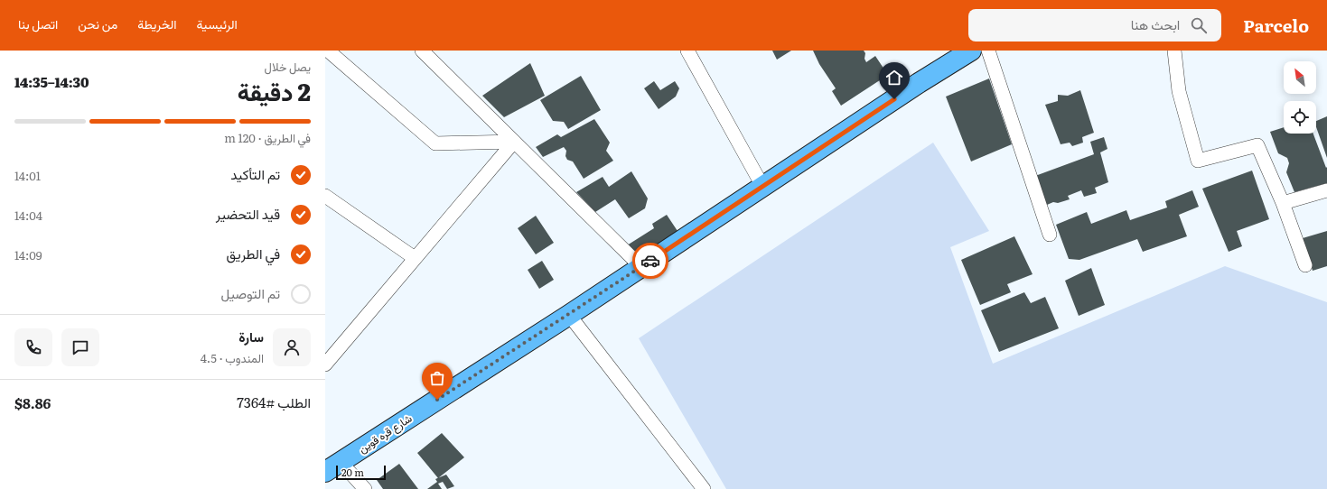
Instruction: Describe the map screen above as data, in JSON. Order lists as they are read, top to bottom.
{
  "streets": {
    "main road": ["شارع قره قوين"]
  },
  "scale_bar": "20 m",
  "north": "top left",
  "page": {
    "header": "Parcelo",
    "search": "ابحث هنا",
    "nav": [
      "الرئيسية",
      "الخريطة",
      "من نحن",
      "اتصل بنا"
    ],
    "heading": ["2 دقيقة", "يصل خلال", "14:30–14:35"],
    "panel": [
      "سارة",
      "المندوب · 4.5",
      "الطلب #7364",
      "$8.86"
    ],
    "bar": "في الطريق · 120 m",
    "list": [
      ["تم التأكيد", "14:01"],
      ["قيد التحضير", "14:04"],
      ["في الطريق", "14:09"],
      "تم التوصيل"
    ],
    "scale": "20 m"
  }
}
